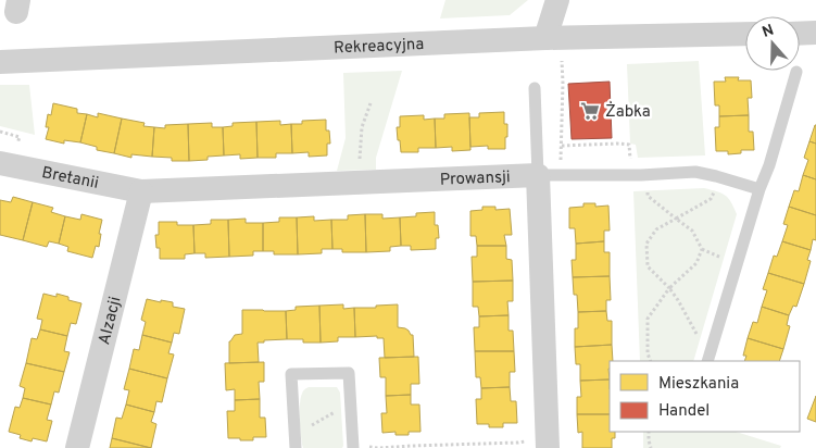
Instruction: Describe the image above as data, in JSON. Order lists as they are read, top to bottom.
{
  "streets": {
    "street": [
      "Rekreacyjna",
      "Bretanii",
      "Prowansji",
      "Alzacji"
    ]
  },
  "crossings": [
    ["Bretanii", "Prowansji"],
    ["Bretanii", "Alzacji"],
    ["Prowansji", "Alzacji"]
  ],
  "places": {
    "supermarket": ["Żabka"]
  },
  "legend": ["Mieszkania", "Handel"],
  "north": "top"
}
